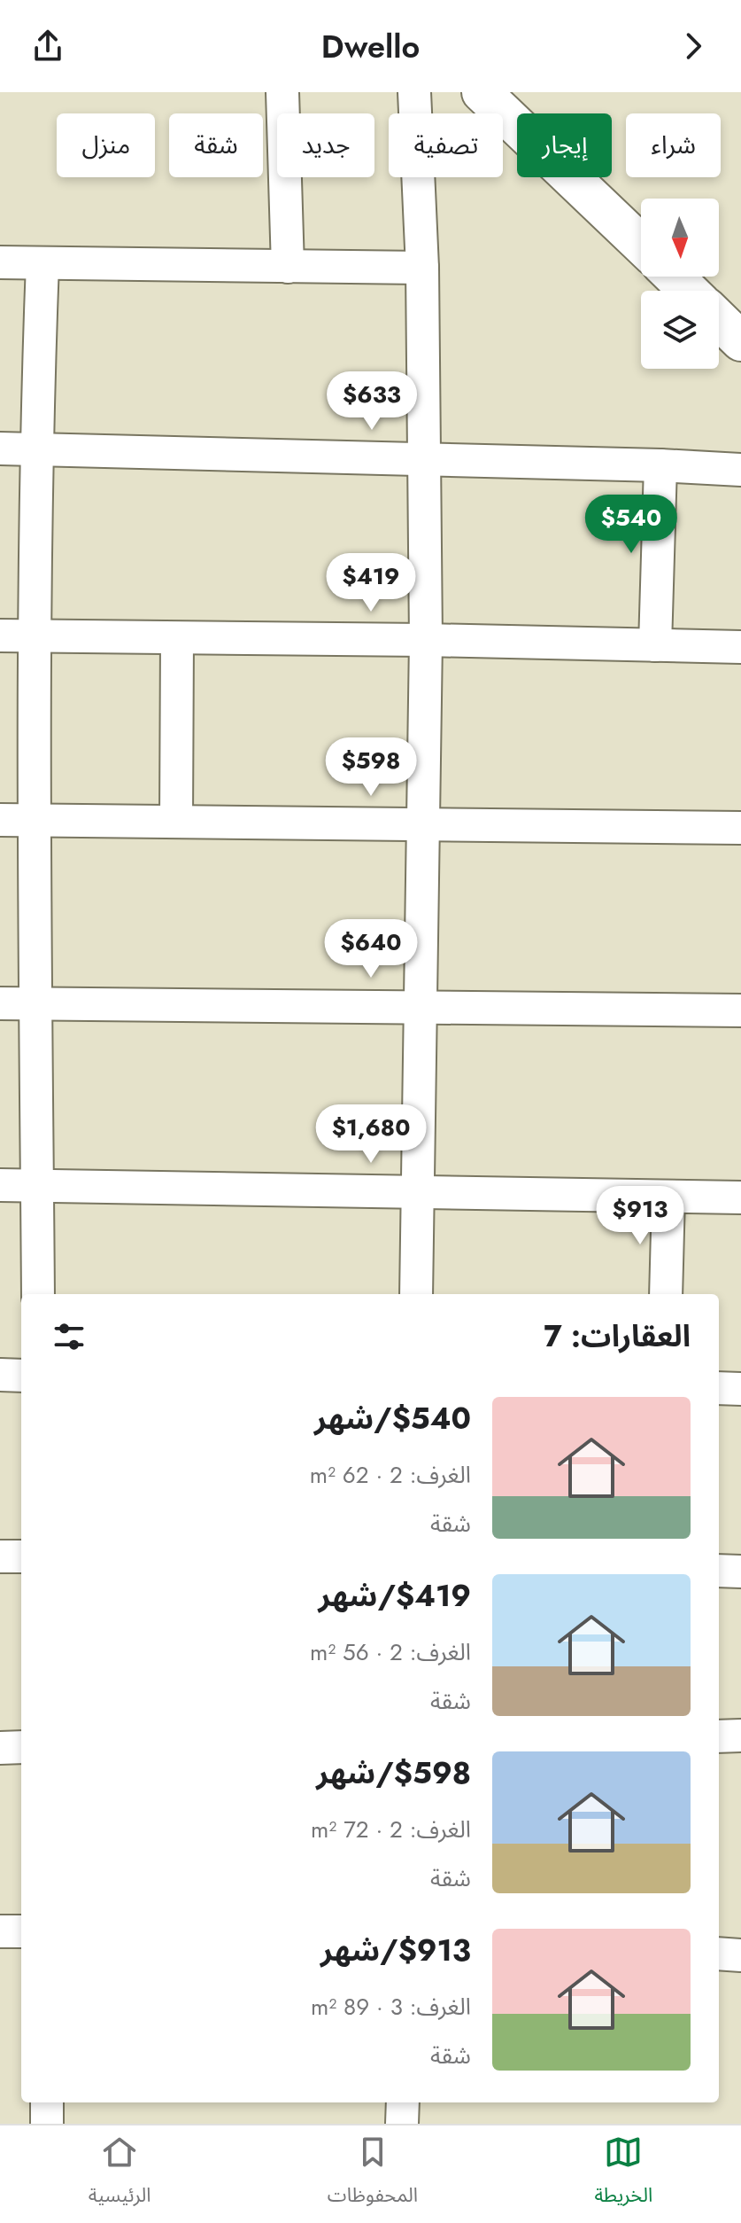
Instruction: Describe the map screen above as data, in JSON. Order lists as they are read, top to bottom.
{
  "north": "bottom",
  "page": {
    "header": "Dwello",
    "chip": [
      "شراء",
      "إيجار",
      "تصفية",
      "جديد",
      "شقة",
      "منزل"
    ],
    "price": [
      "$633",
      "$540",
      "$419",
      "$598",
      "$640",
      "$1,680",
      "$913"
    ],
    "heading": "العقارات: 7",
    "list": [
      {
        "name": "$540/شهر",
        "note": "الغرف: 2 · 62 m² · شقة"
      },
      {
        "name": "$419/شهر",
        "note": "الغرف: 2 · 56 m² · شقة"
      },
      {
        "name": "$598/شهر",
        "note": "الغرف: 2 · 72 m² · شقة"
      },
      {
        "name": "$913/شهر",
        "note": "الغرف: 3 · 89 m² · شقة"
      }
    ],
    "tabs": ["الخريطة", "المحفوظات", "الرئيسية"]
  }
}
